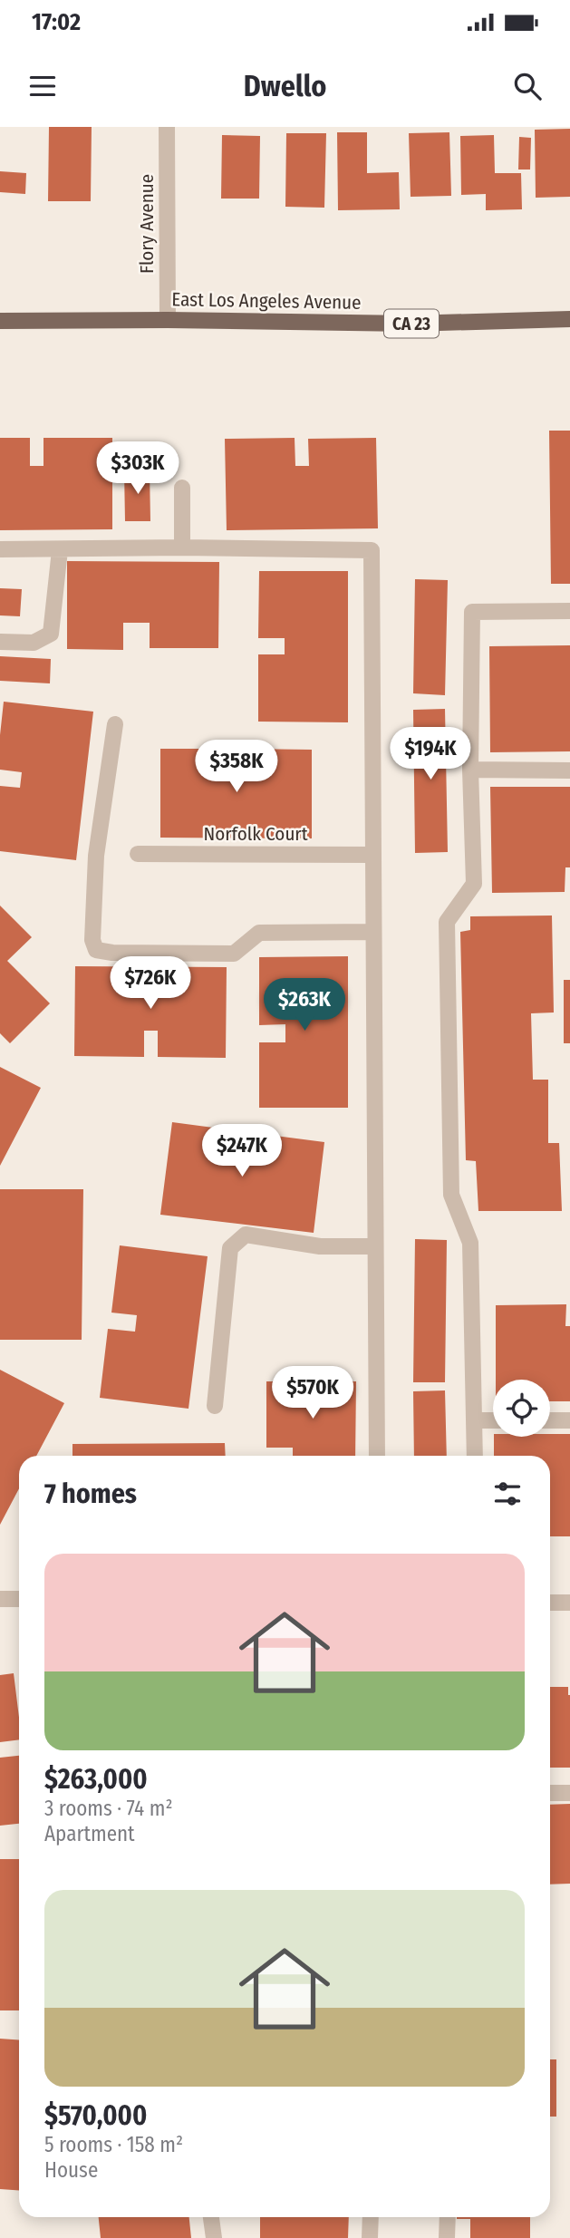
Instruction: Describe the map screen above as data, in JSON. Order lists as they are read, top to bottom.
{
  "streets": {
    "main road": ["East Los Angeles Avenue", "CA 23"],
    "street": ["Flory Avenue", "Norfolk Court"]
  },
  "crossings": [
    ["Flory Avenue", "East Los Angeles Avenue"]
  ],
  "page": {
    "status": "17:02",
    "header": "Dwello",
    "price": [
      "$303K",
      "$194K",
      "$358K",
      "$726K",
      "$263K",
      "$247K",
      "$570K"
    ],
    "heading": "7 homes",
    "list": [
      {
        "name": "$263,000",
        "note": "3 rooms · 74 m² · Apartment"
      },
      {
        "name": "$570,000",
        "note": "5 rooms · 158 m² · House"
      }
    ]
  }
}
